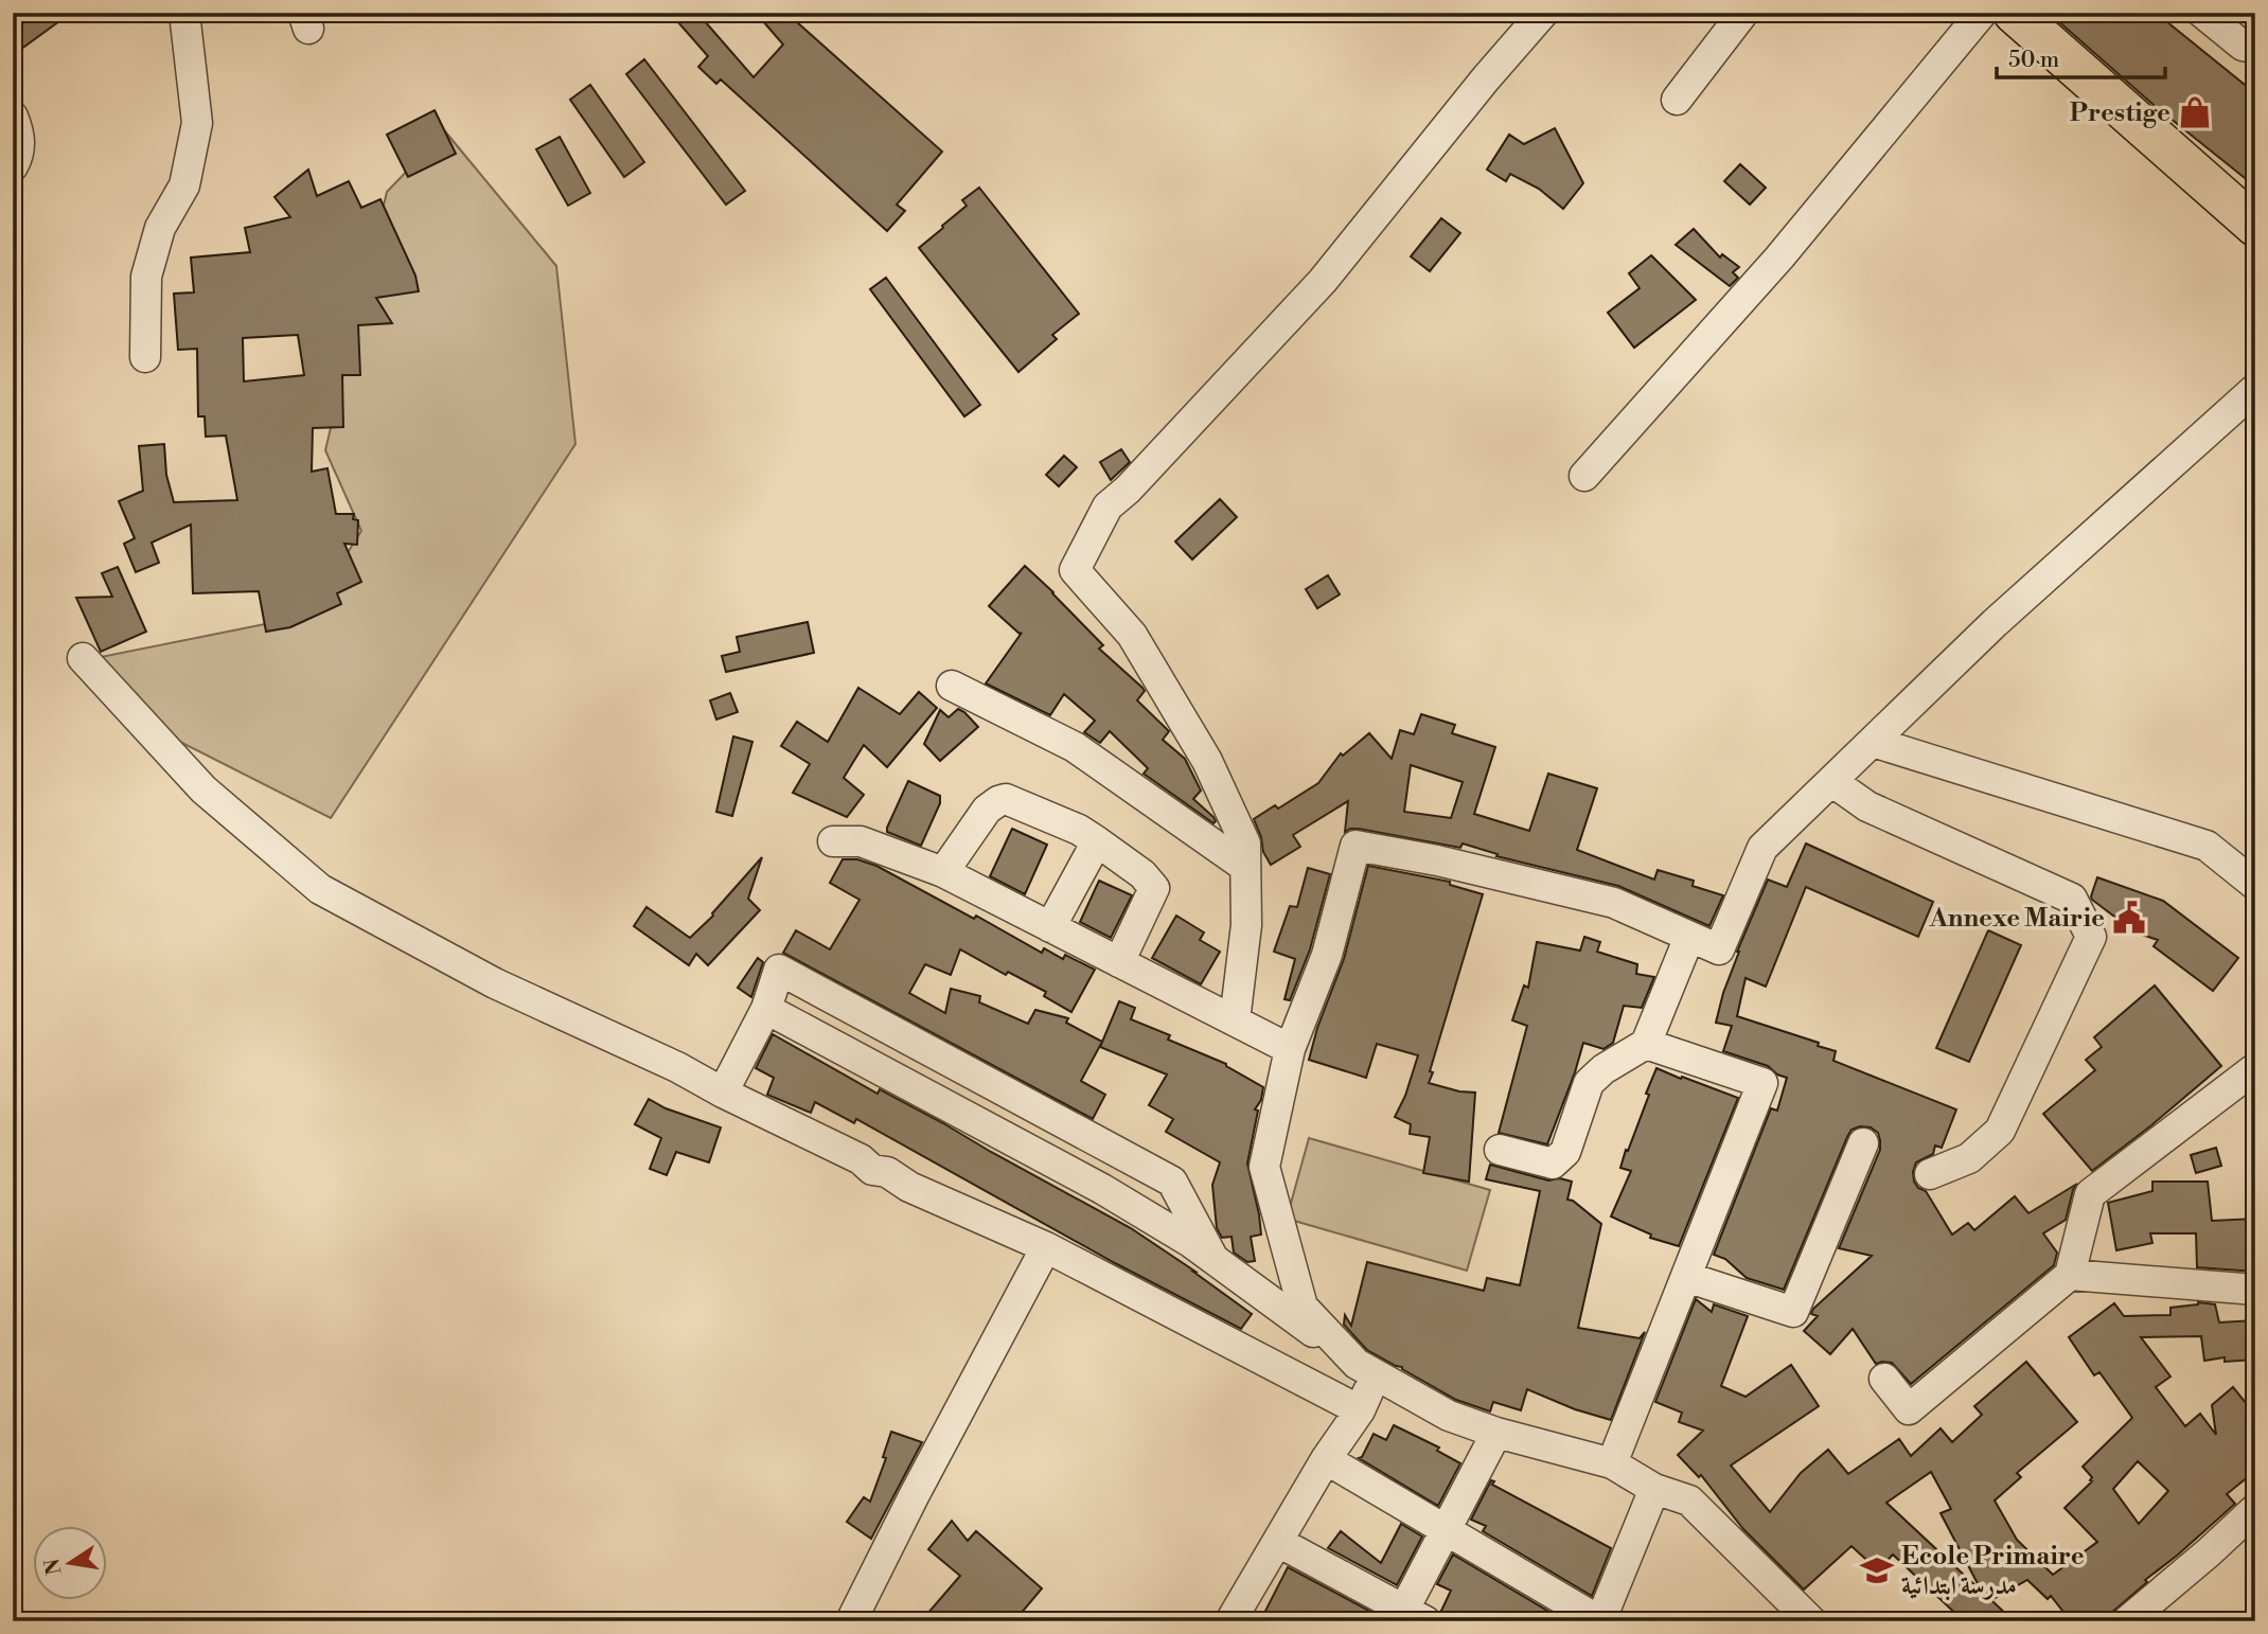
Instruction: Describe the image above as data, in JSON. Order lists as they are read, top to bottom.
{
  "places": {
    "shop": ["Prestige"],
    "public building": ["Annexe Mairie"],
    "school or university": ["Ecole Primaire مدرسة ابتدائية"]
  },
  "scale_bar": "50 m",
  "north": "left"
}
